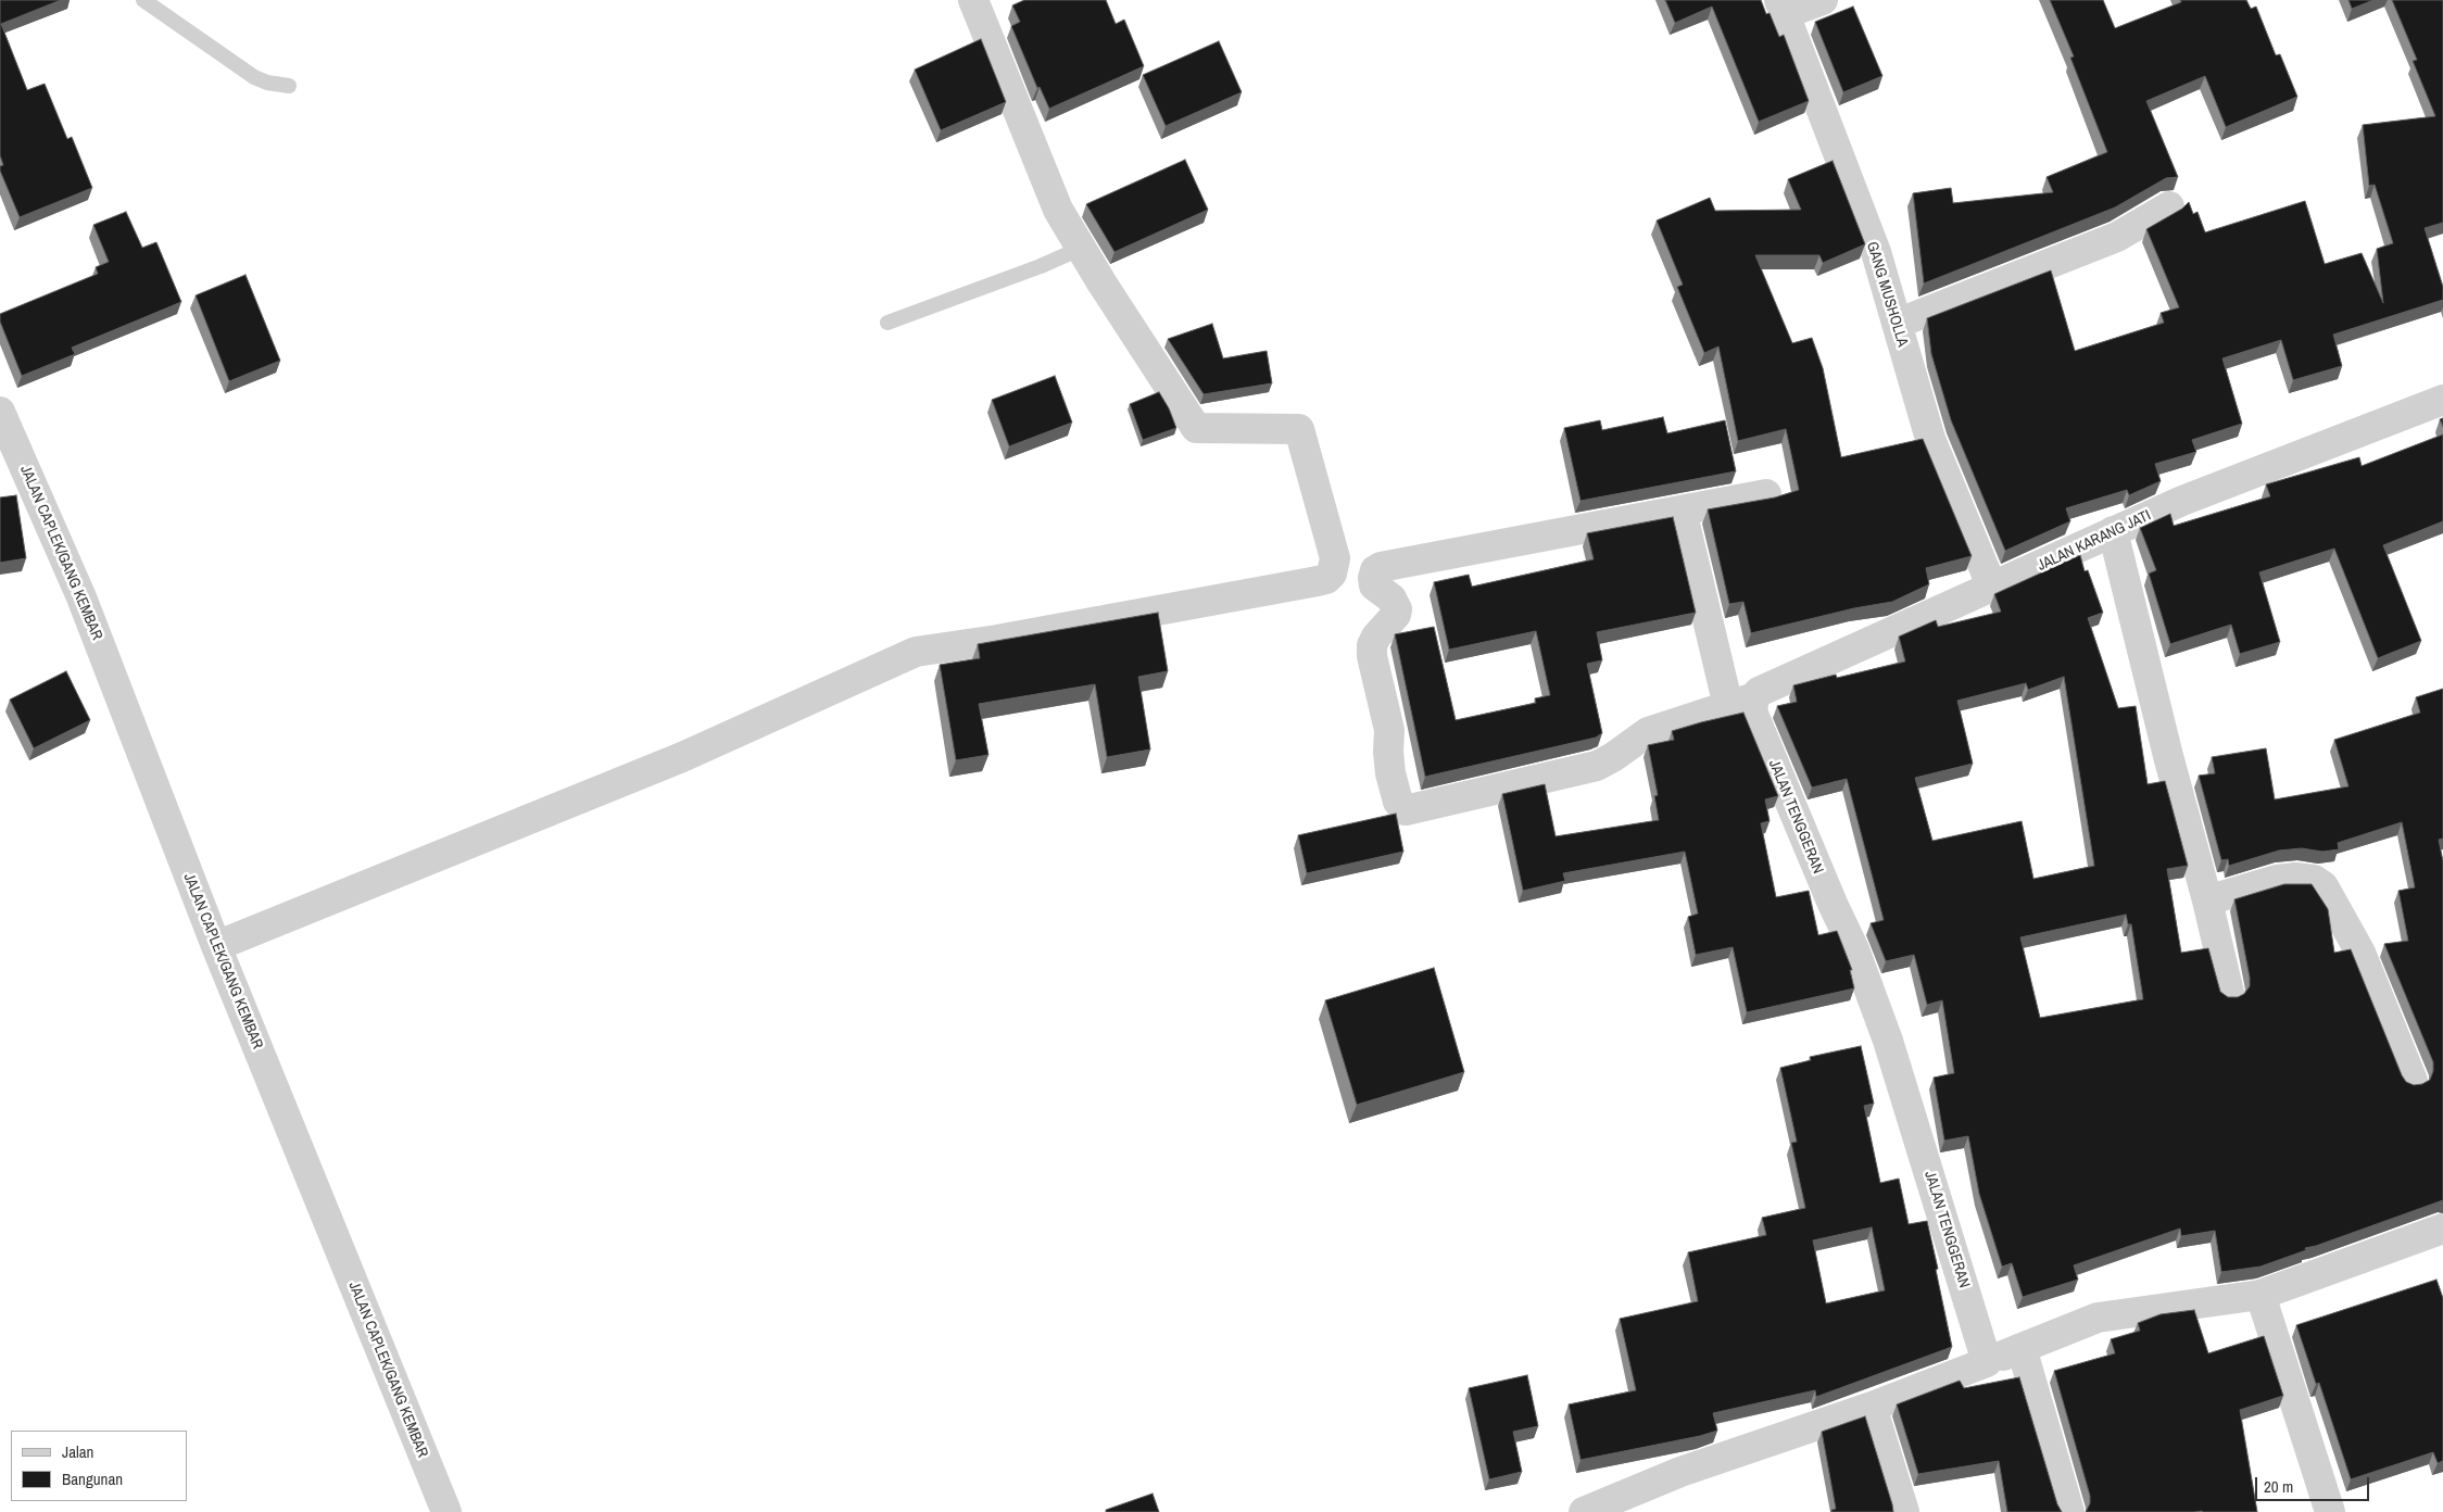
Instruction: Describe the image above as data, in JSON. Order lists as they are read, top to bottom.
{
  "streets": {
    "street": [
      "GANG MUSHOLLA",
      "JALAN KARANG JATI",
      "JALAN CAPLEK/GANG KEMBAR",
      "JALAN TENGGERAN"
    ]
  },
  "crossings": [
    ["GANG MUSHOLLA", "JALAN KARANG JATI"],
    ["JALAN KARANG JATI", "JALAN TENGGERAN"]
  ],
  "legend": ["Jalan", "Bangunan"],
  "scale_bar": "20 m"
}
